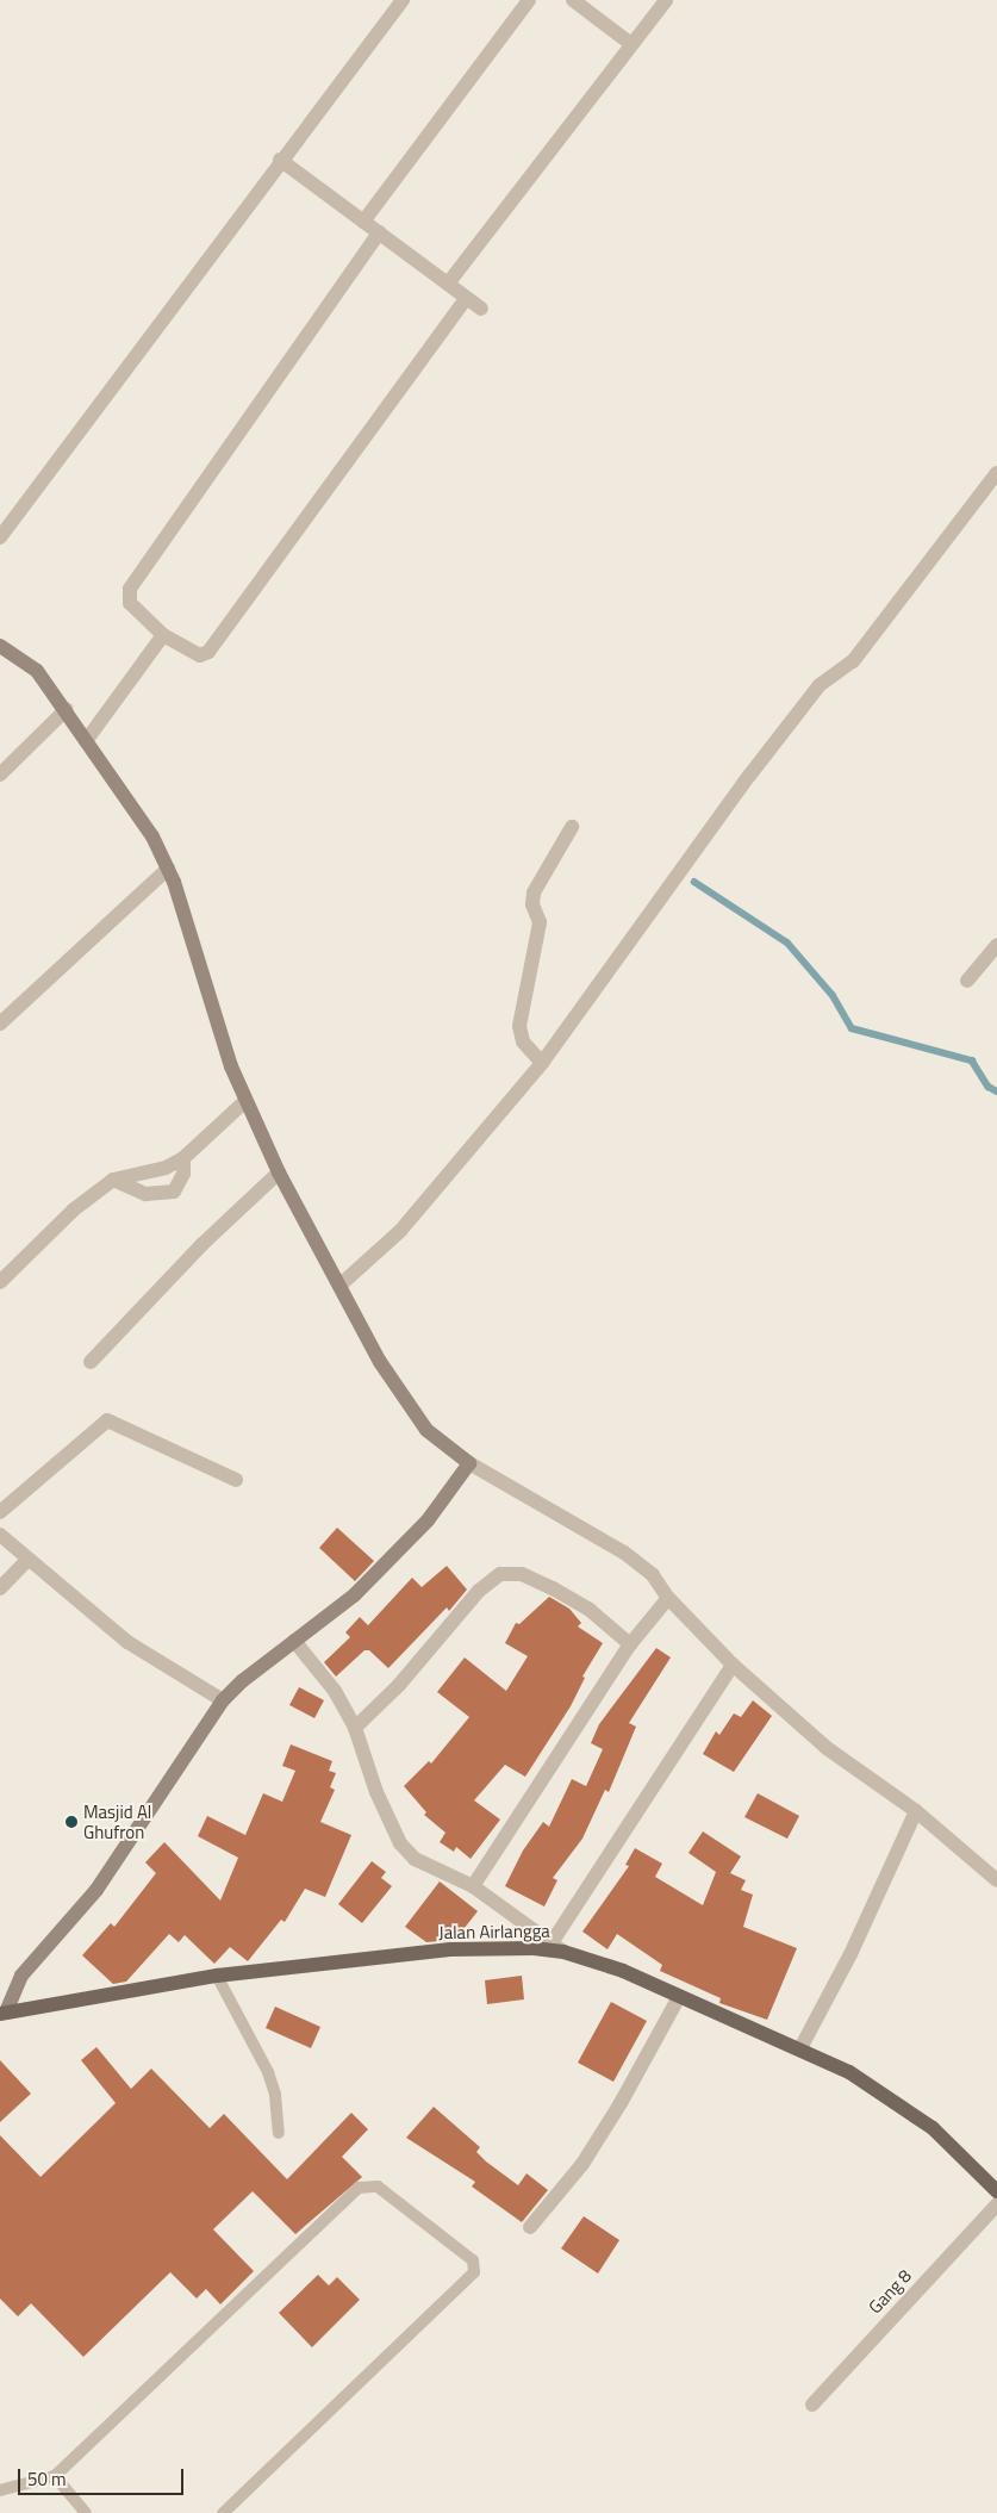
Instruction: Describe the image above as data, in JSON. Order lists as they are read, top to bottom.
{
  "streets": {
    "main road": ["Jalan Airlangga"],
    "street": ["Gang 8"]
  },
  "places": ["Masjid Al Ghufron"],
  "scale_bar": "50 m"
}
